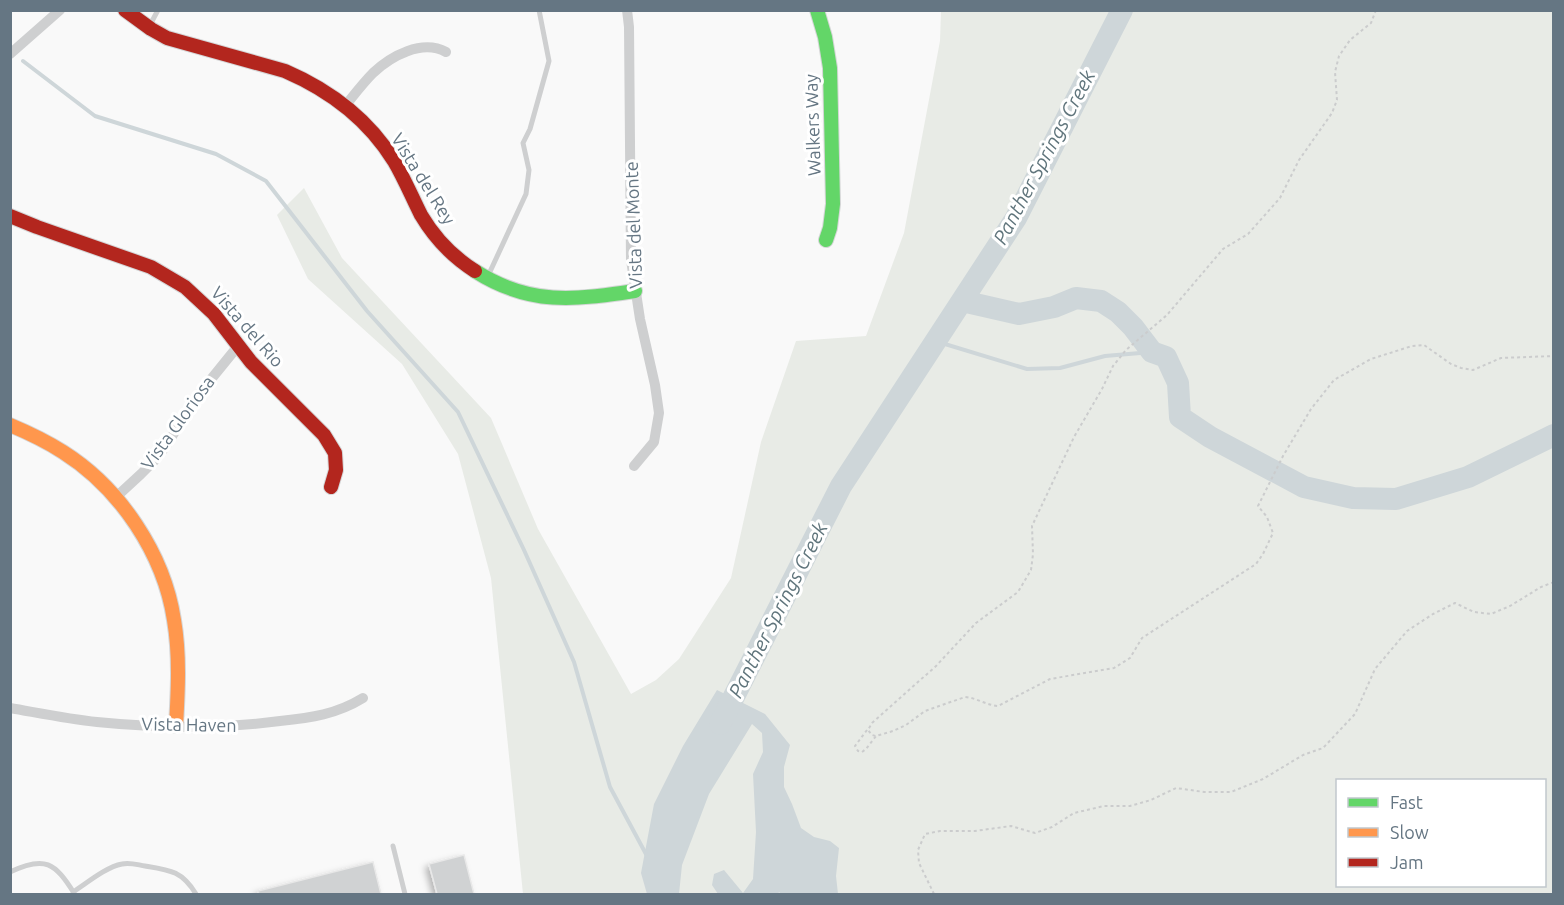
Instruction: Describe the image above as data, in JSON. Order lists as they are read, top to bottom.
{
  "streets": {
    "street": [
      "Walkers Way",
      "Vista del Rey",
      "Vista del Monte",
      "Vista del Rio",
      "Vista Gloriosa",
      "Vista Haven"
    ]
  },
  "crossings": [
    ["Vista del Rey", "Vista del Monte"],
    ["Vista del Rio", "Vista Gloriosa"]
  ],
  "water": ["Panther Springs Creek"],
  "legend": ["Fast", "Slow", "Jam"]
}
